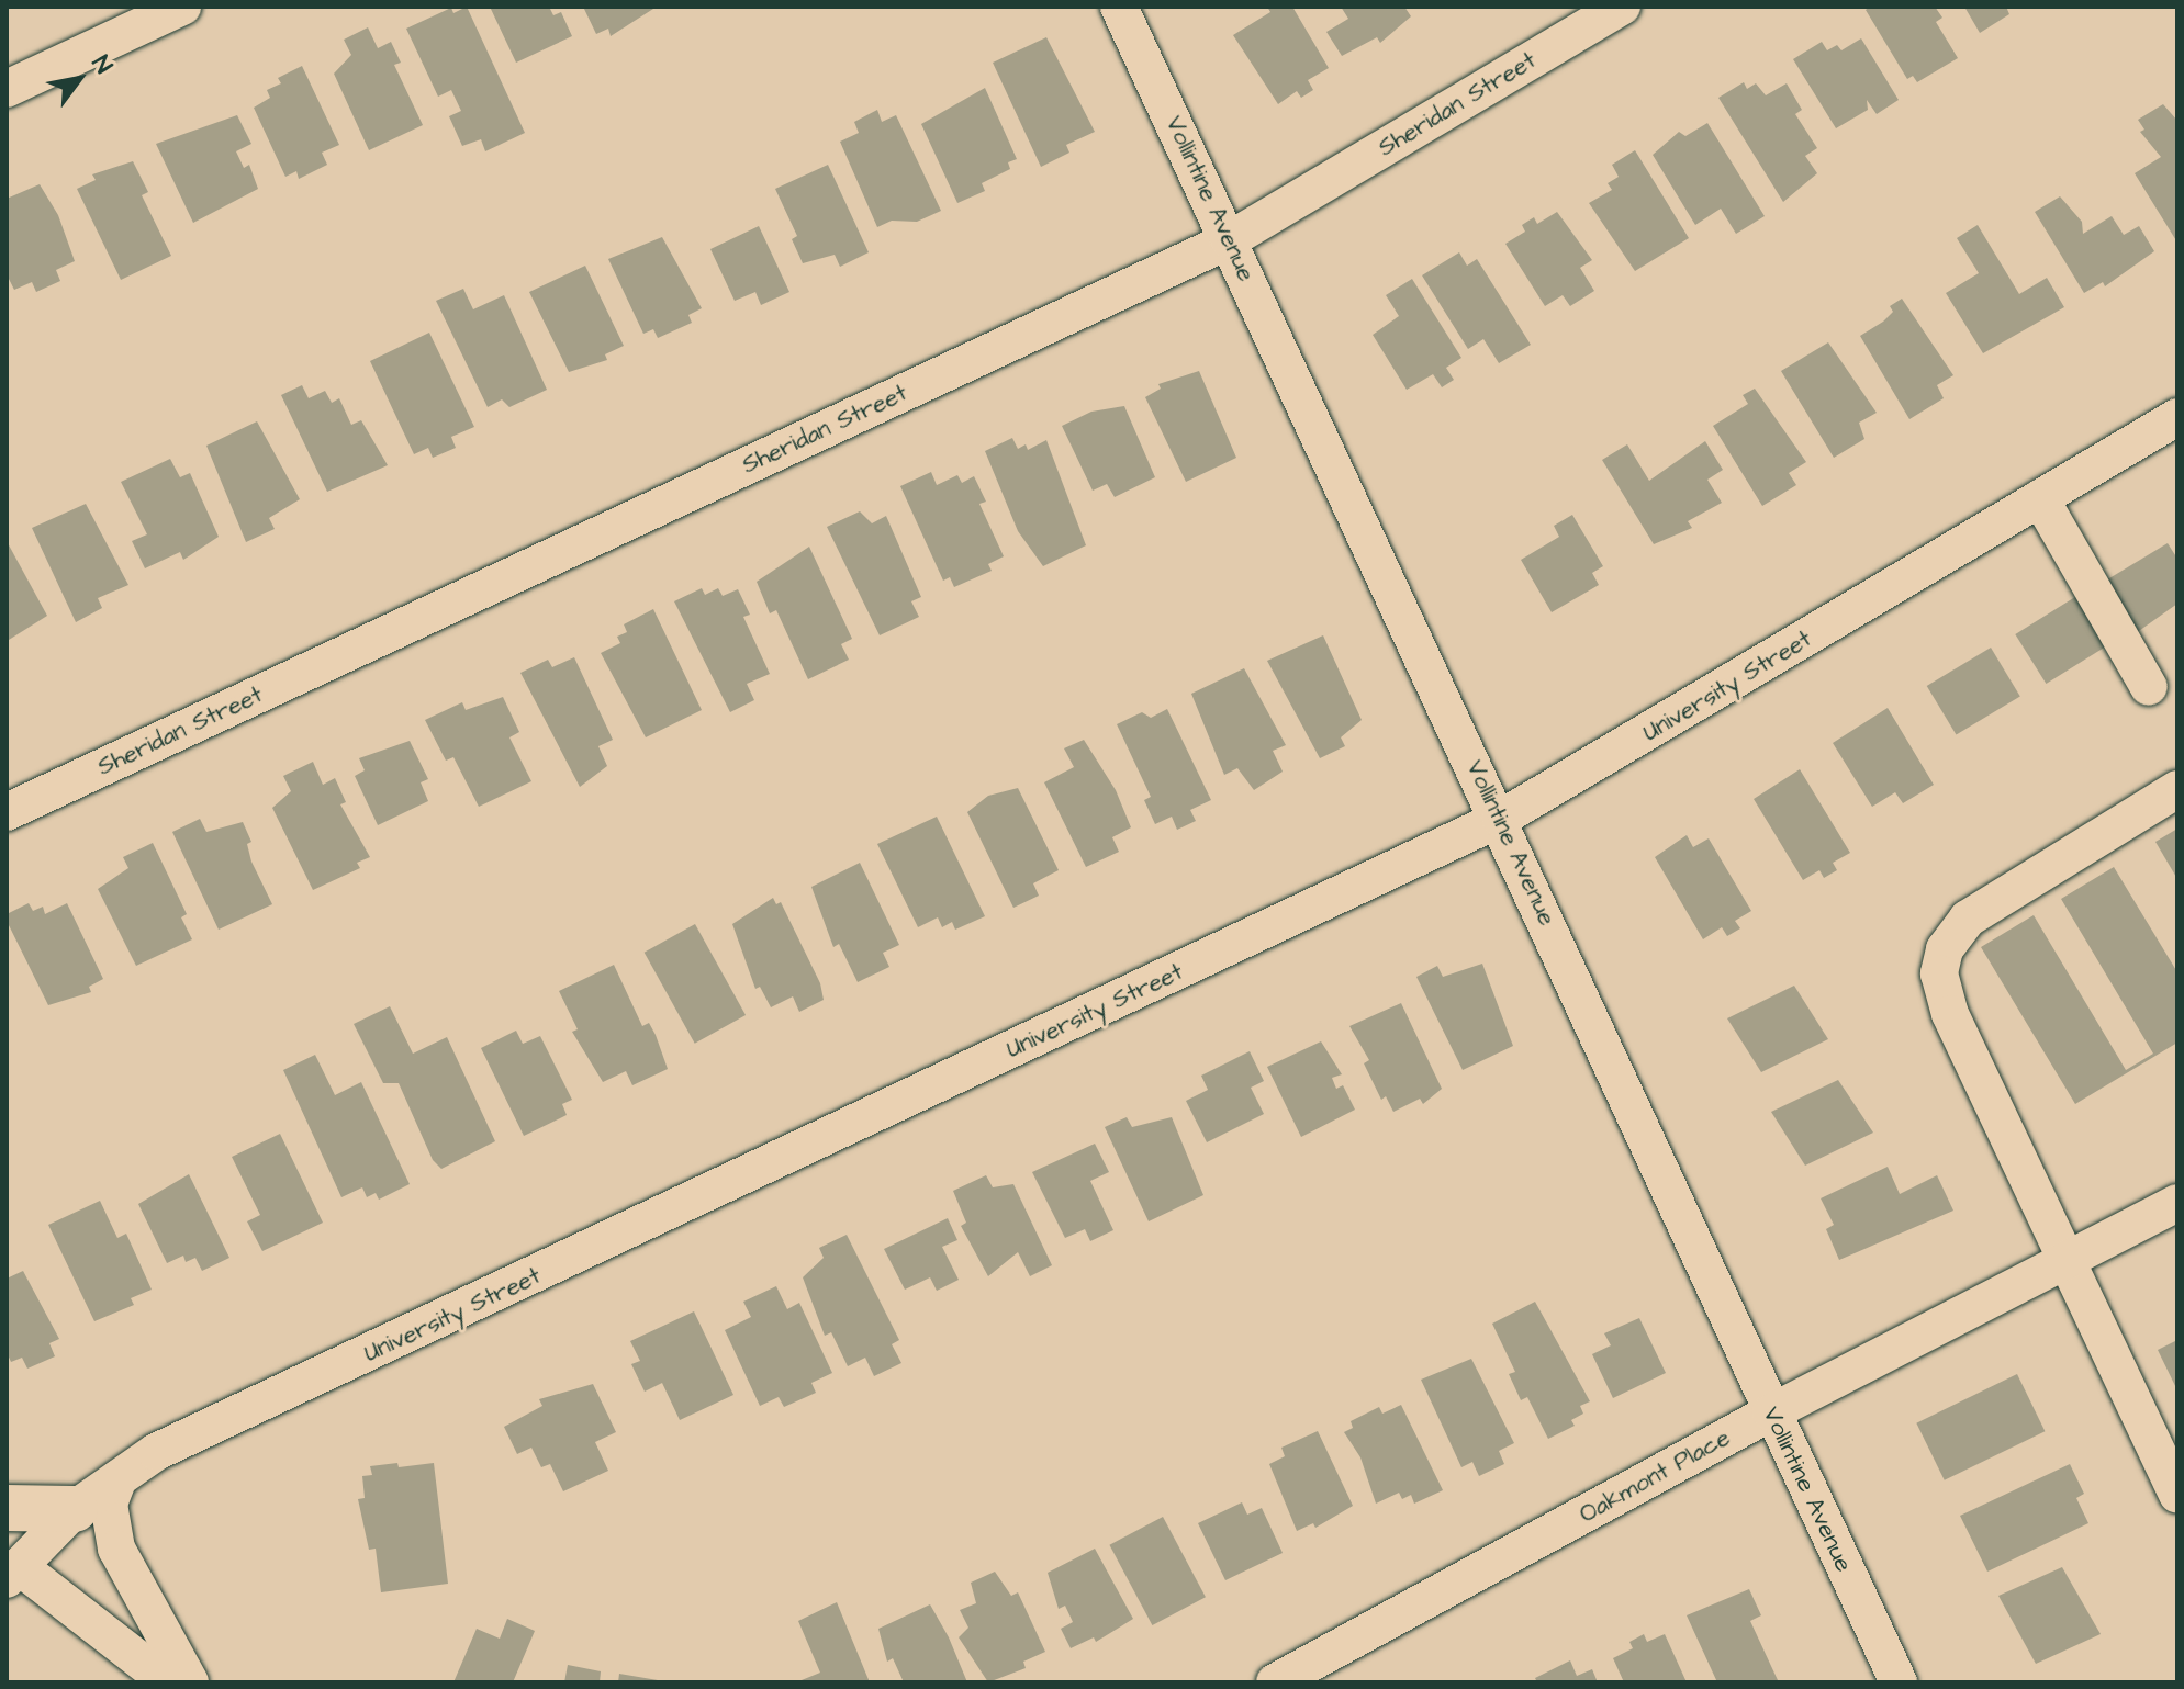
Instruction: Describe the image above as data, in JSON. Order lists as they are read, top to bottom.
{
  "streets": {
    "street": [
      "Sheridan Street",
      "Vollintine Avenue",
      "University Street",
      "Oakmont Place"
    ]
  },
  "crossings": [
    ["Sheridan Street", "Vollintine Avenue"],
    ["Vollintine Avenue", "University Street"],
    ["Vollintine Avenue", "Oakmont Place"]
  ],
  "north": "top right"
}
